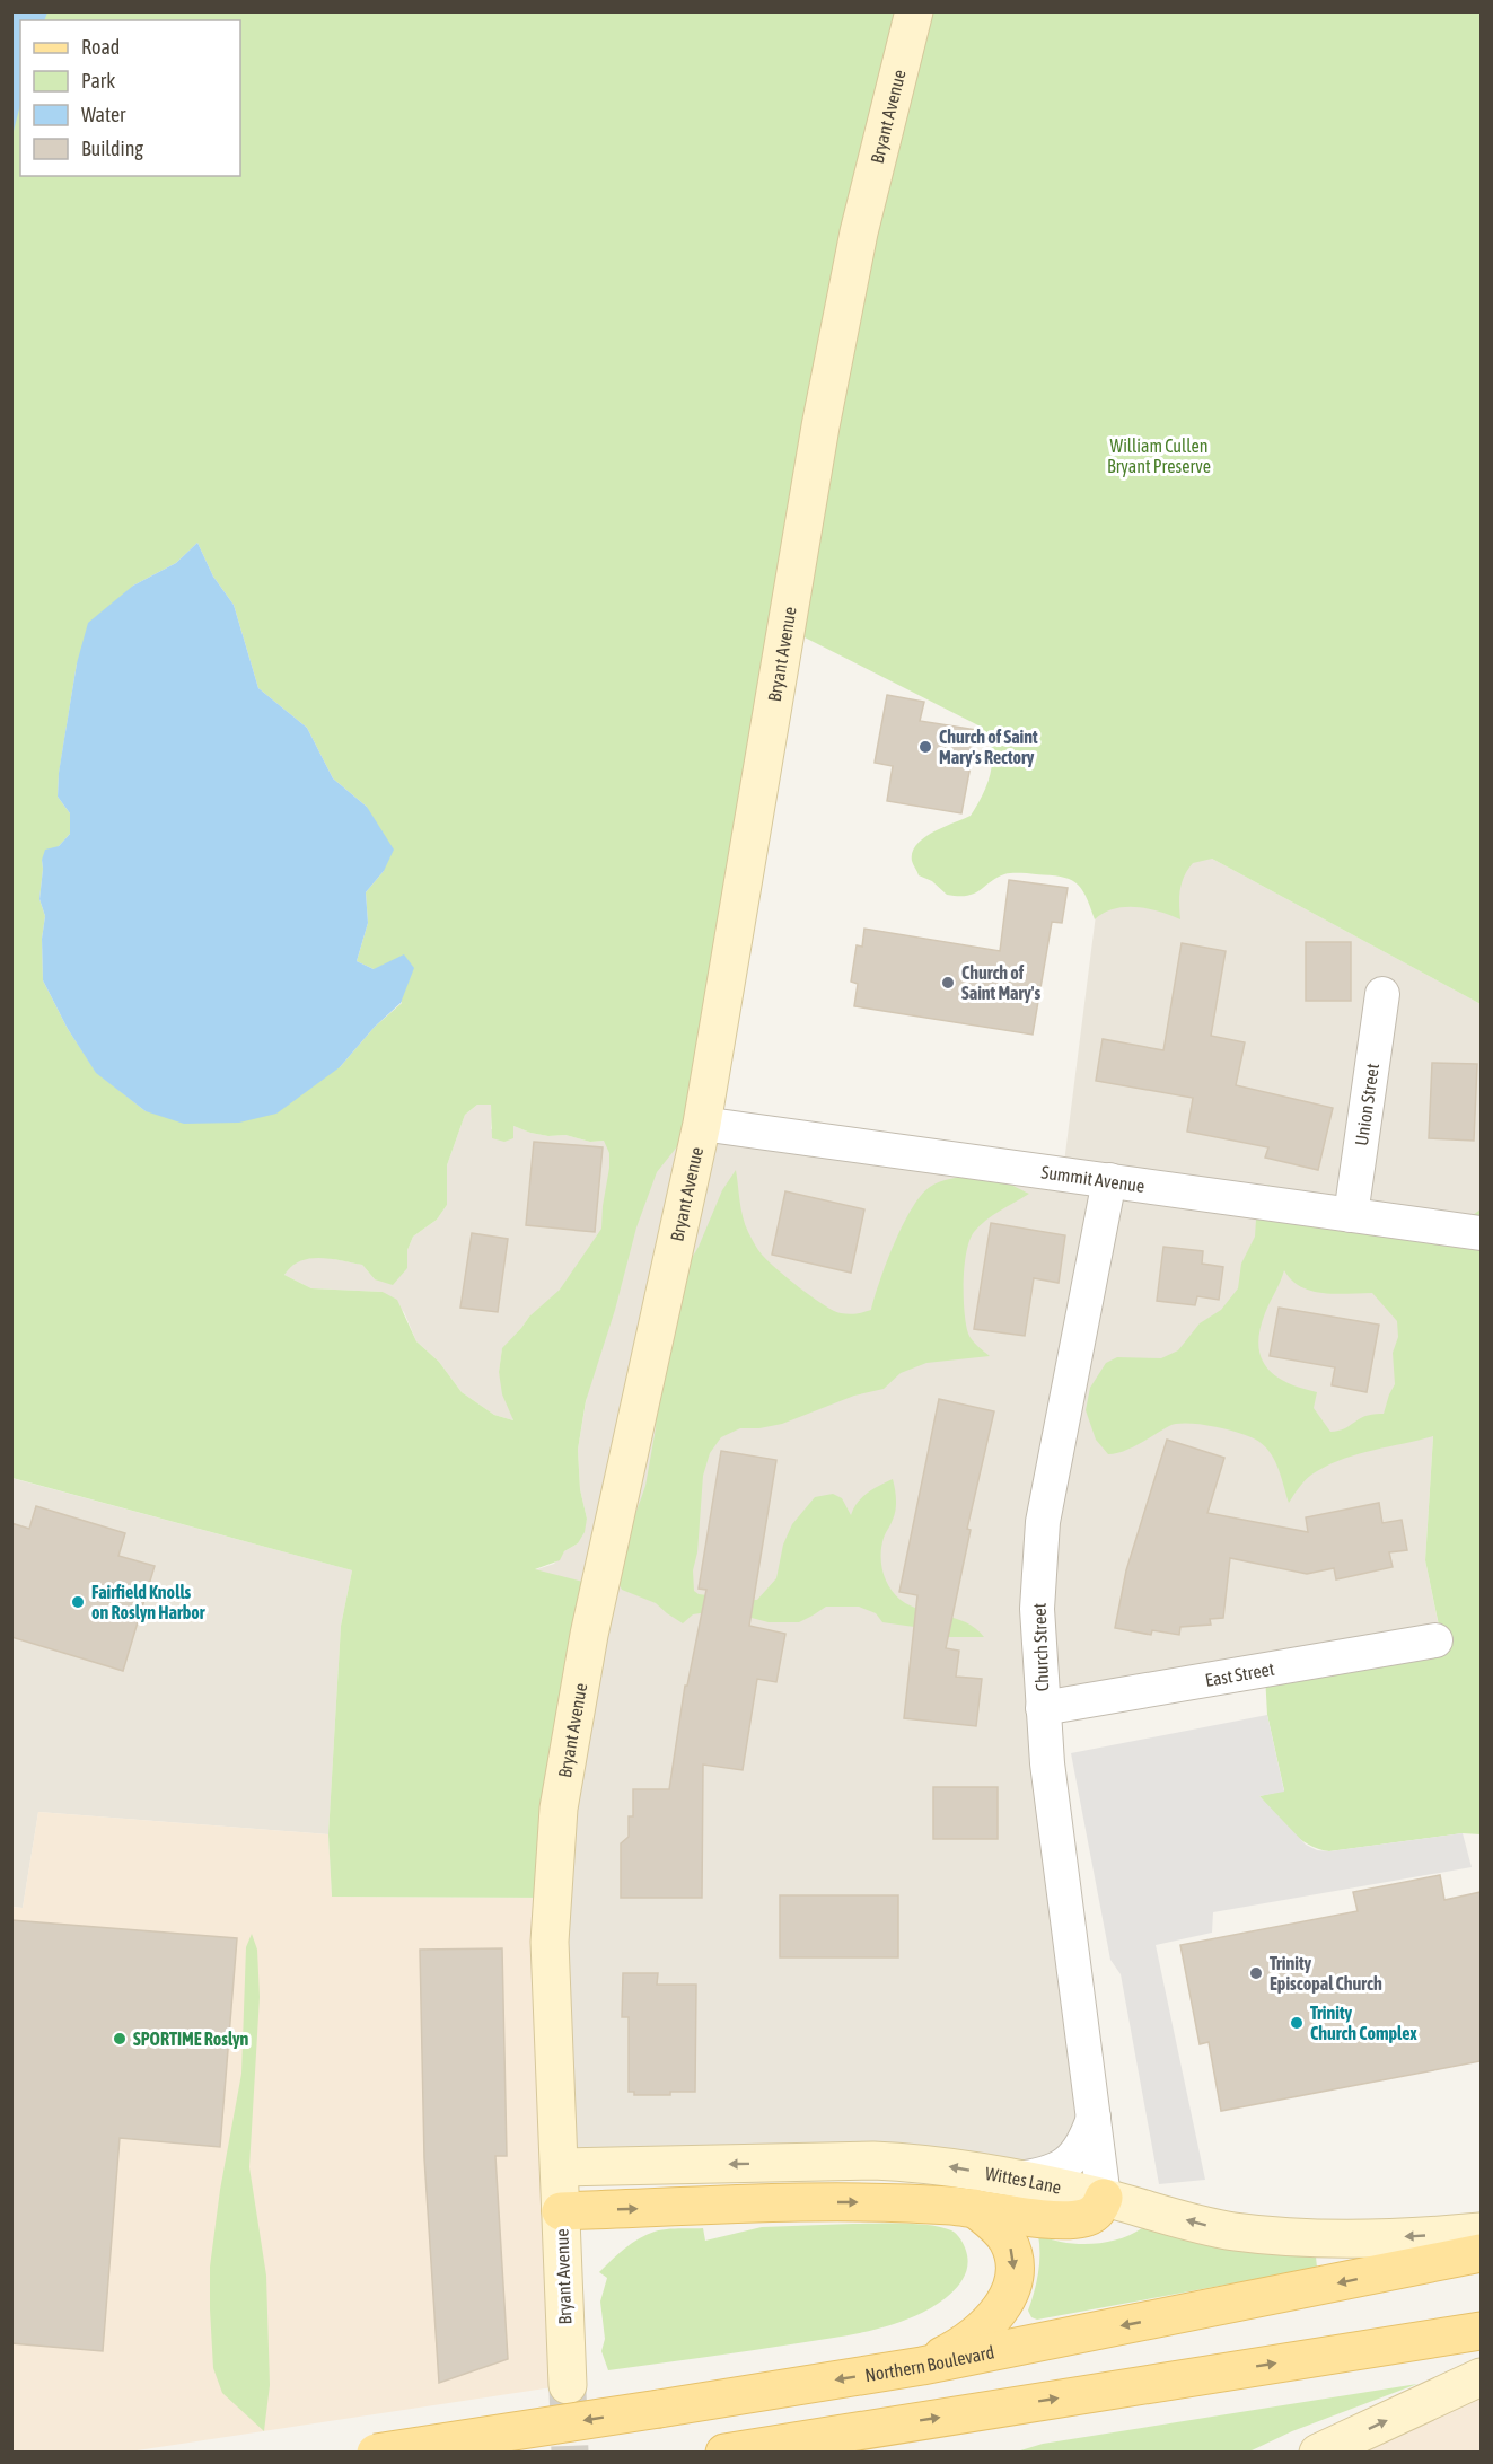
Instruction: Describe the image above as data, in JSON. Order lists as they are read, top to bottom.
{
  "streets": {
    "main road": ["Bryant Avenue", "Wittes Lane", "Northern Boulevard"],
    "street": [
      "Union Street",
      "Summit Avenue",
      "Church Street",
      "East Street"
    ]
  },
  "crossings": [
    ["Bryant Avenue", "Summit Avenue"],
    ["Bryant Avenue", "Wittes Lane"],
    ["Union Street", "Summit Avenue"],
    ["Summit Avenue", "Church Street"],
    ["Church Street", "East Street"],
    ["Church Street", "Wittes Lane"]
  ],
  "parks": ["William Cullen Bryant Preserve"],
  "places": [
    "Church of Saint Mary's Rectory",
    "Church of Saint Mary's",
    "Fairfield Knolls on Roslyn Harbor",
    "Trinity Episcopal Church",
    "Trinity Church Complex",
    "SPORTIME Roslyn"
  ],
  "legend": [
    "Road",
    "Park",
    "Water",
    "Building"
  ]
}
